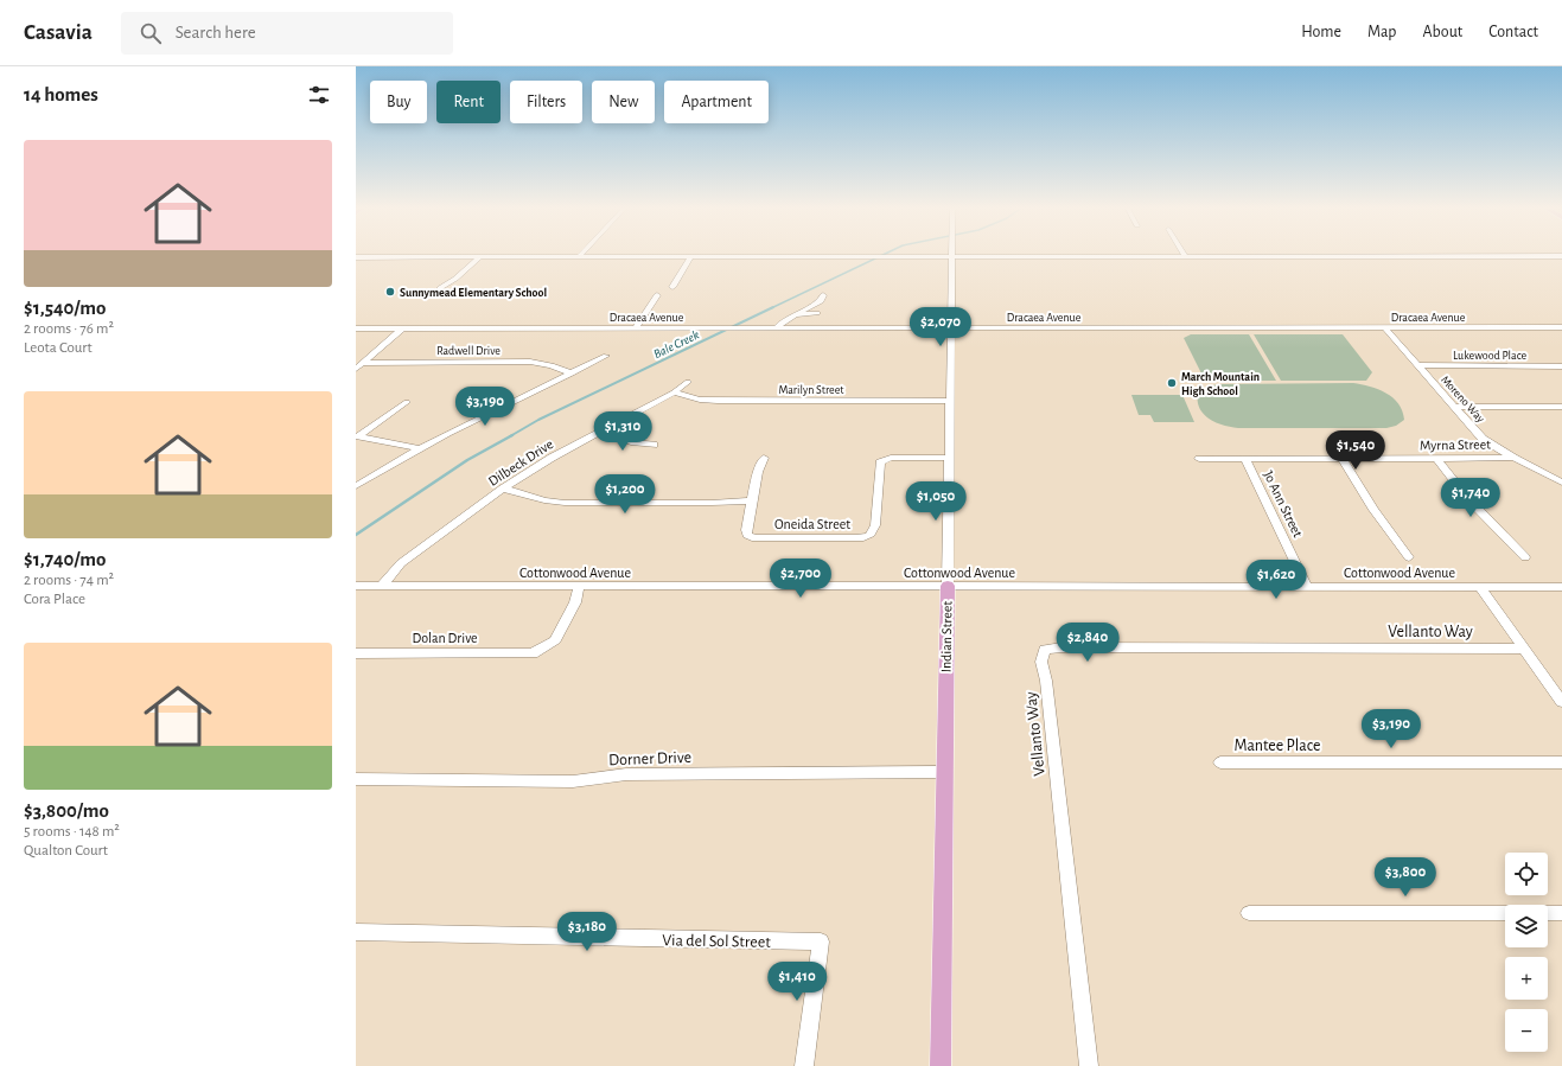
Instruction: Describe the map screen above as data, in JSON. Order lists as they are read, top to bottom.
{
  "streets": {
    "main road": ["Indian Street"],
    "street": [
      "Dracaea Avenue",
      "Radwell Drive",
      "Lukewood Place",
      "Marilyn Street",
      "Moreno Way",
      "Myrna Street",
      "Dilbeck Drive",
      "Jo Ann Street",
      "Oneida Street",
      "Cottonwood Avenue",
      "Vellanto Way",
      "Dolan Drive",
      "Mantee Place",
      "Dorner Drive",
      "Via del Sol Street"
    ]
  },
  "crossings": [
    ["Dracaea Avenue", "Moreno Way"],
    ["Dracaea Avenue", "Indian Street"],
    ["Lukewood Place", "Moreno Way"],
    ["Marilyn Street", "Dilbeck Drive"],
    ["Marilyn Street", "Indian Street"],
    ["Moreno Way", "Myrna Street"],
    ["Myrna Street", "Jo Ann Street"],
    ["Dilbeck Drive", "Cottonwood Avenue"],
    ["Jo Ann Street", "Cottonwood Avenue"],
    ["Oneida Street", "Indian Street"],
    ["Cottonwood Avenue", "Indian Street"],
    ["Cottonwood Avenue", "Dolan Drive"],
    ["Indian Street", "Dorner Drive"]
  ],
  "water": ["Bale Creek"],
  "places": ["Sunnymead Elementary School", "March Mountain High School"],
  "page": {
    "header": "Casavia",
    "search": "Search here",
    "nav": [
      "Home",
      "Map",
      "About",
      "Contact"
    ],
    "heading": "14 homes",
    "chip": [
      "Buy",
      "Rent",
      "Filters",
      "New",
      "Apartment"
    ],
    "list": [
      {
        "name": "$1,540/mo",
        "note": "2 rooms · 76 m² · Leota Court"
      },
      {
        "name": "$1,740/mo",
        "note": "2 rooms · 74 m² · Cora Place"
      },
      {
        "name": "$3,800/mo",
        "note": "5 rooms · 148 m² · Qualton Court"
      }
    ],
    "price": [
      "$2,070",
      "$3,190",
      "$1,310",
      "$1,540",
      "$1,200",
      "$1,740",
      "$1,050",
      "$2,700",
      "$1,620",
      "$2,840",
      "$3,190",
      "$3,800",
      "$3,180",
      "$1,410"
    ],
    "map_buttons": ["+", "−"]
  }
}
